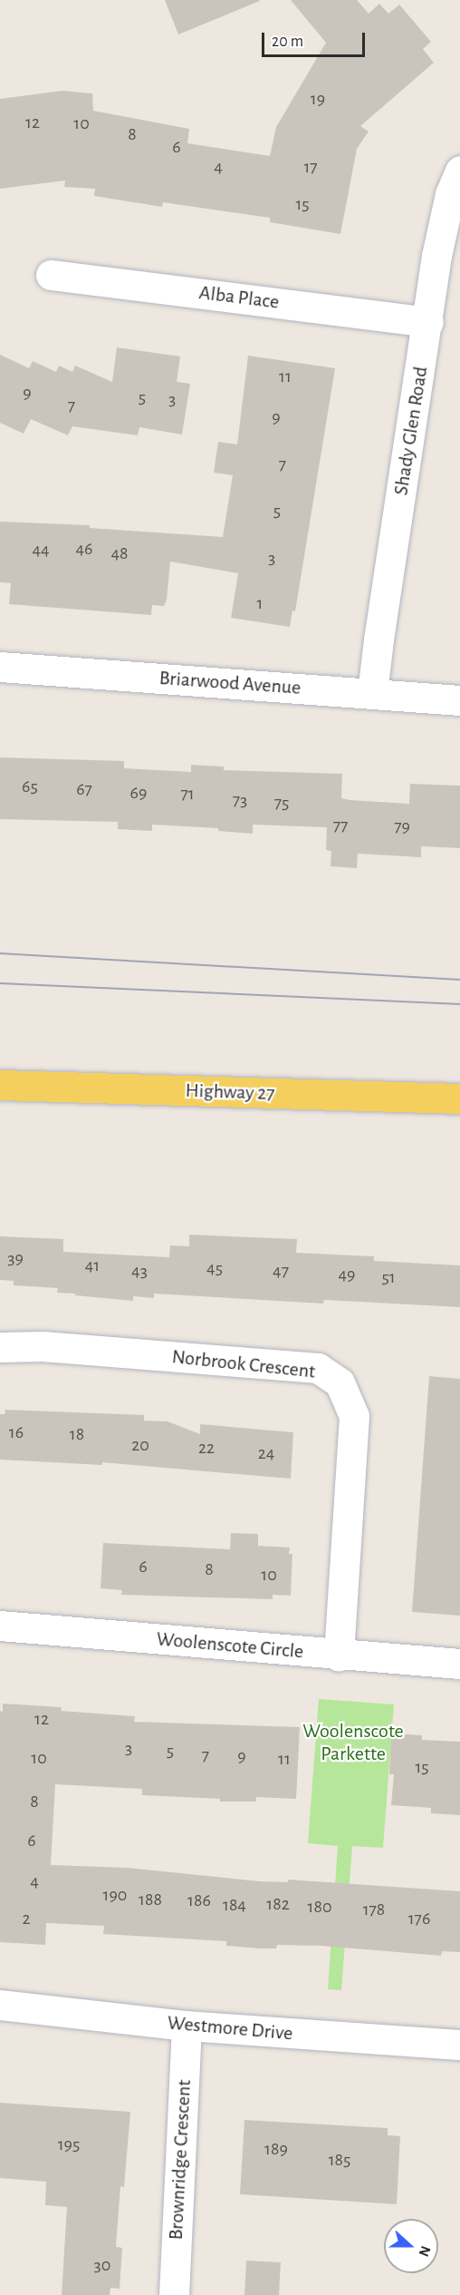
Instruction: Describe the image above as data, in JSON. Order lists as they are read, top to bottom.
{
  "streets": {
    "main road": ["Highway 27"],
    "street": [
      "Alba Place",
      "Shady Glen Road",
      "Briarwood Avenue",
      "Norbrook Crescent",
      "Woolenscote Circle",
      "Westmore Drive",
      "Brownridge Crescent"
    ]
  },
  "crossings": [
    ["Alba Place", "Shady Glen Road"],
    ["Shady Glen Road", "Briarwood Avenue"],
    ["Norbrook Crescent", "Woolenscote Circle"],
    ["Westmore Drive", "Brownridge Crescent"]
  ],
  "parks": ["Woolenscote Parkette"],
  "house_numbers": [
    "19",
    "12",
    "10",
    "8",
    "6",
    "4",
    "17",
    "15",
    "11",
    "9",
    "5",
    "3",
    "7",
    "9",
    "7",
    "5",
    "46",
    "44",
    "48",
    "3",
    "1",
    "65",
    "67",
    "69",
    "71",
    "73",
    "75",
    "77",
    "79",
    "39",
    "41",
    "45",
    "43",
    "47",
    "49",
    "51",
    "16",
    "18",
    "20",
    "22",
    "24",
    "6",
    "8",
    "10",
    "12",
    "3",
    "5",
    "7",
    "9",
    "10",
    "11",
    "15",
    "8",
    "6",
    "4",
    "190",
    "188",
    "186",
    "182",
    "184",
    "180",
    "178",
    "2",
    "176",
    "195",
    "189",
    "185",
    "30"
  ],
  "scale_bar": "20 m",
  "north": "right"
}
